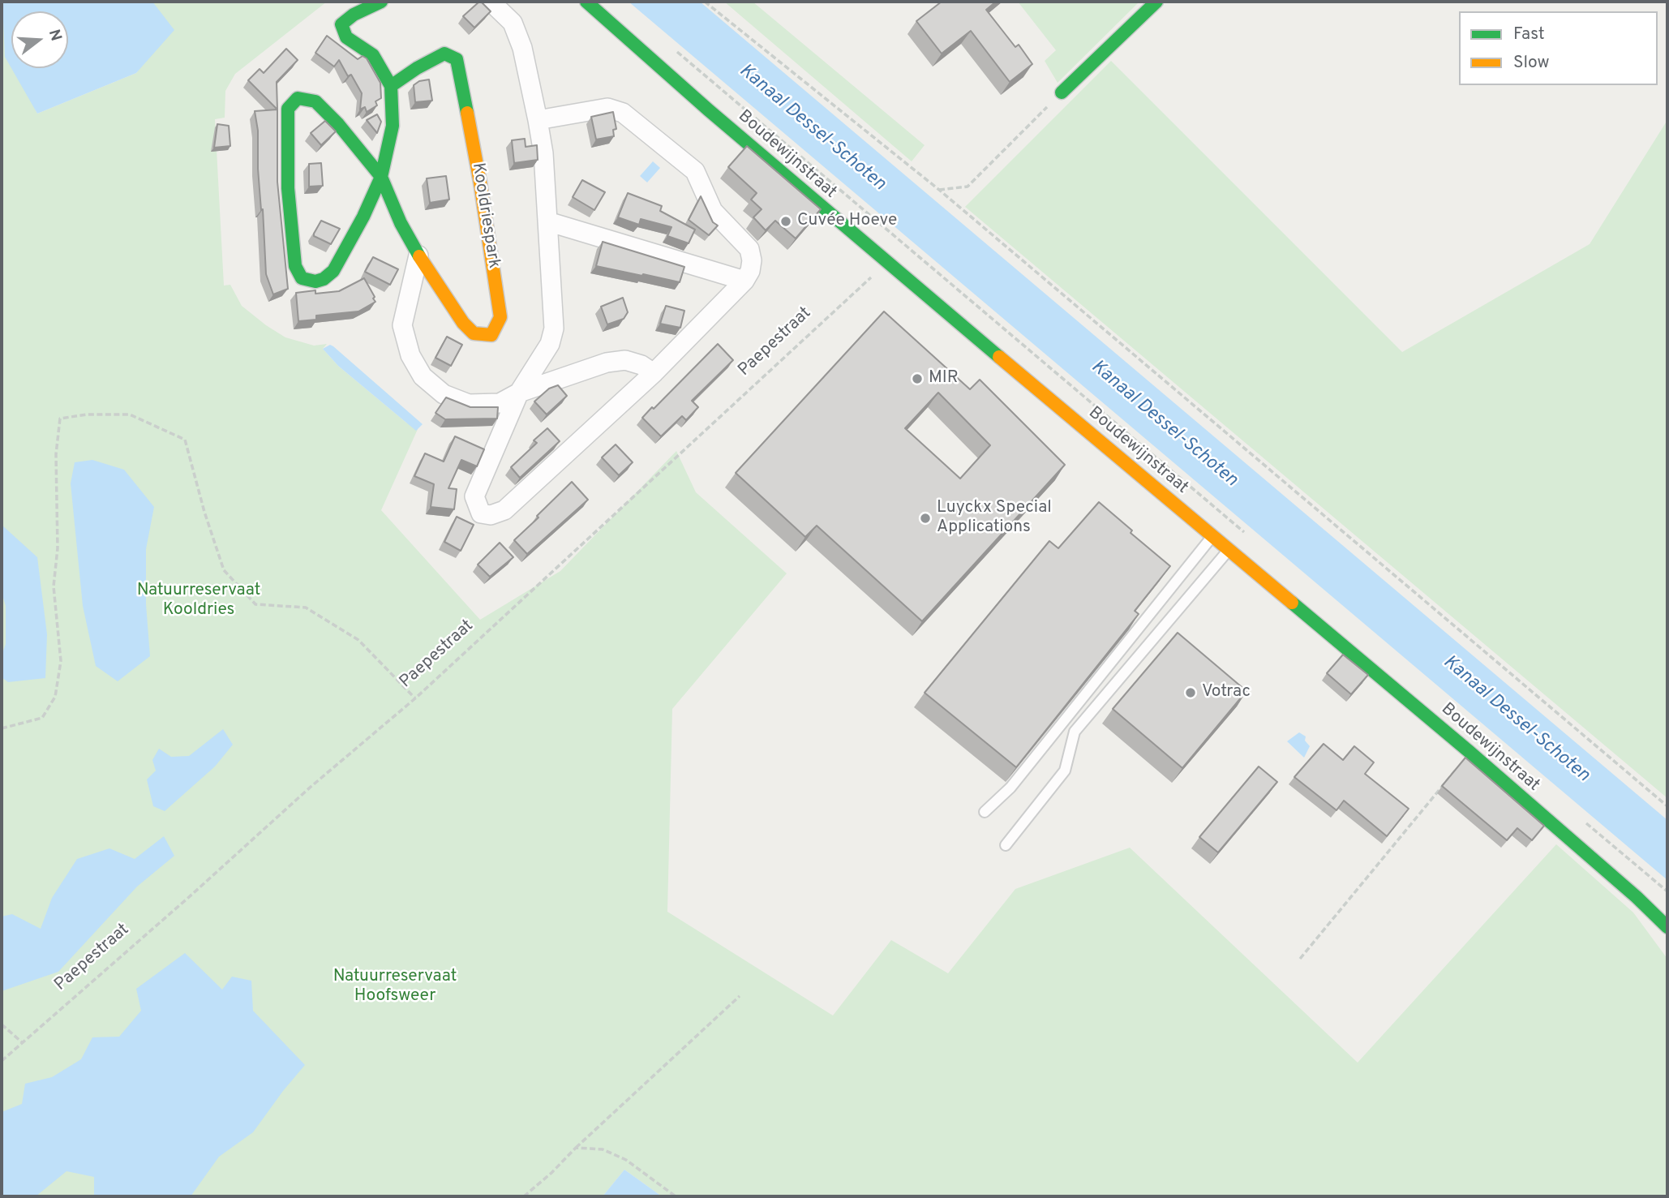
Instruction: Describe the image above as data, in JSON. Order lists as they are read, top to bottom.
{
  "streets": {
    "street": ["Boudewijnstraat", "Kooldriespark"],
    "path": ["Paepestraat"]
  },
  "crossings": [
    ["Boudewijnstraat", "Paepestraat"]
  ],
  "water": ["Kanaal Dessel-Schoten"],
  "parks": ["Natuurreservaat Kooldries", "Natuurreservaat Hoofsweer"],
  "places": [
    "Cuvée Hoeve",
    "MIR",
    "Luyckx Special Applications",
    "Votrac"
  ],
  "legend": ["Fast", "Slow"],
  "north": "right"
}
